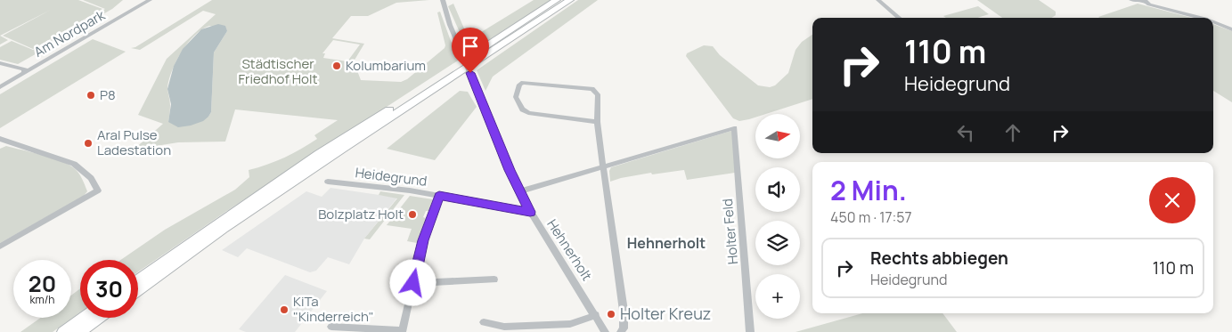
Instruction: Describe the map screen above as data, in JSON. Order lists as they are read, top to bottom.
{
  "streets": {
    "street": [
      "Am Nordpark",
      "Heidegrund",
      "Holter Feld",
      "Hehnerholt"
    ]
  },
  "crossings": [
    ["Heidegrund", "Hehnerholt"]
  ],
  "districts": ["Hehnerholt"],
  "parks": ["Städtischer Friedhof Holt"],
  "places": [
    "Kolumbarium",
    "P8",
    "Aral Pulse Ladestation",
    "Bolzplatz Holt",
    "KiTa \"Kinderreich\"",
    "Holter Kreuz"
  ],
  "north": "right",
  "page": {
    "turn": ["110 m", "Heidegrund"],
    "map_buttons": "+",
    "heading": ["2 Min.", "450 m · 17:57"],
    "list": [
      {
        "name": "Rechts abbiegen",
        "note": "Heidegrund",
        "value": "110 m"
      }
    ],
    "speed": "20 km/h",
    "limit": "30"
  }
}
